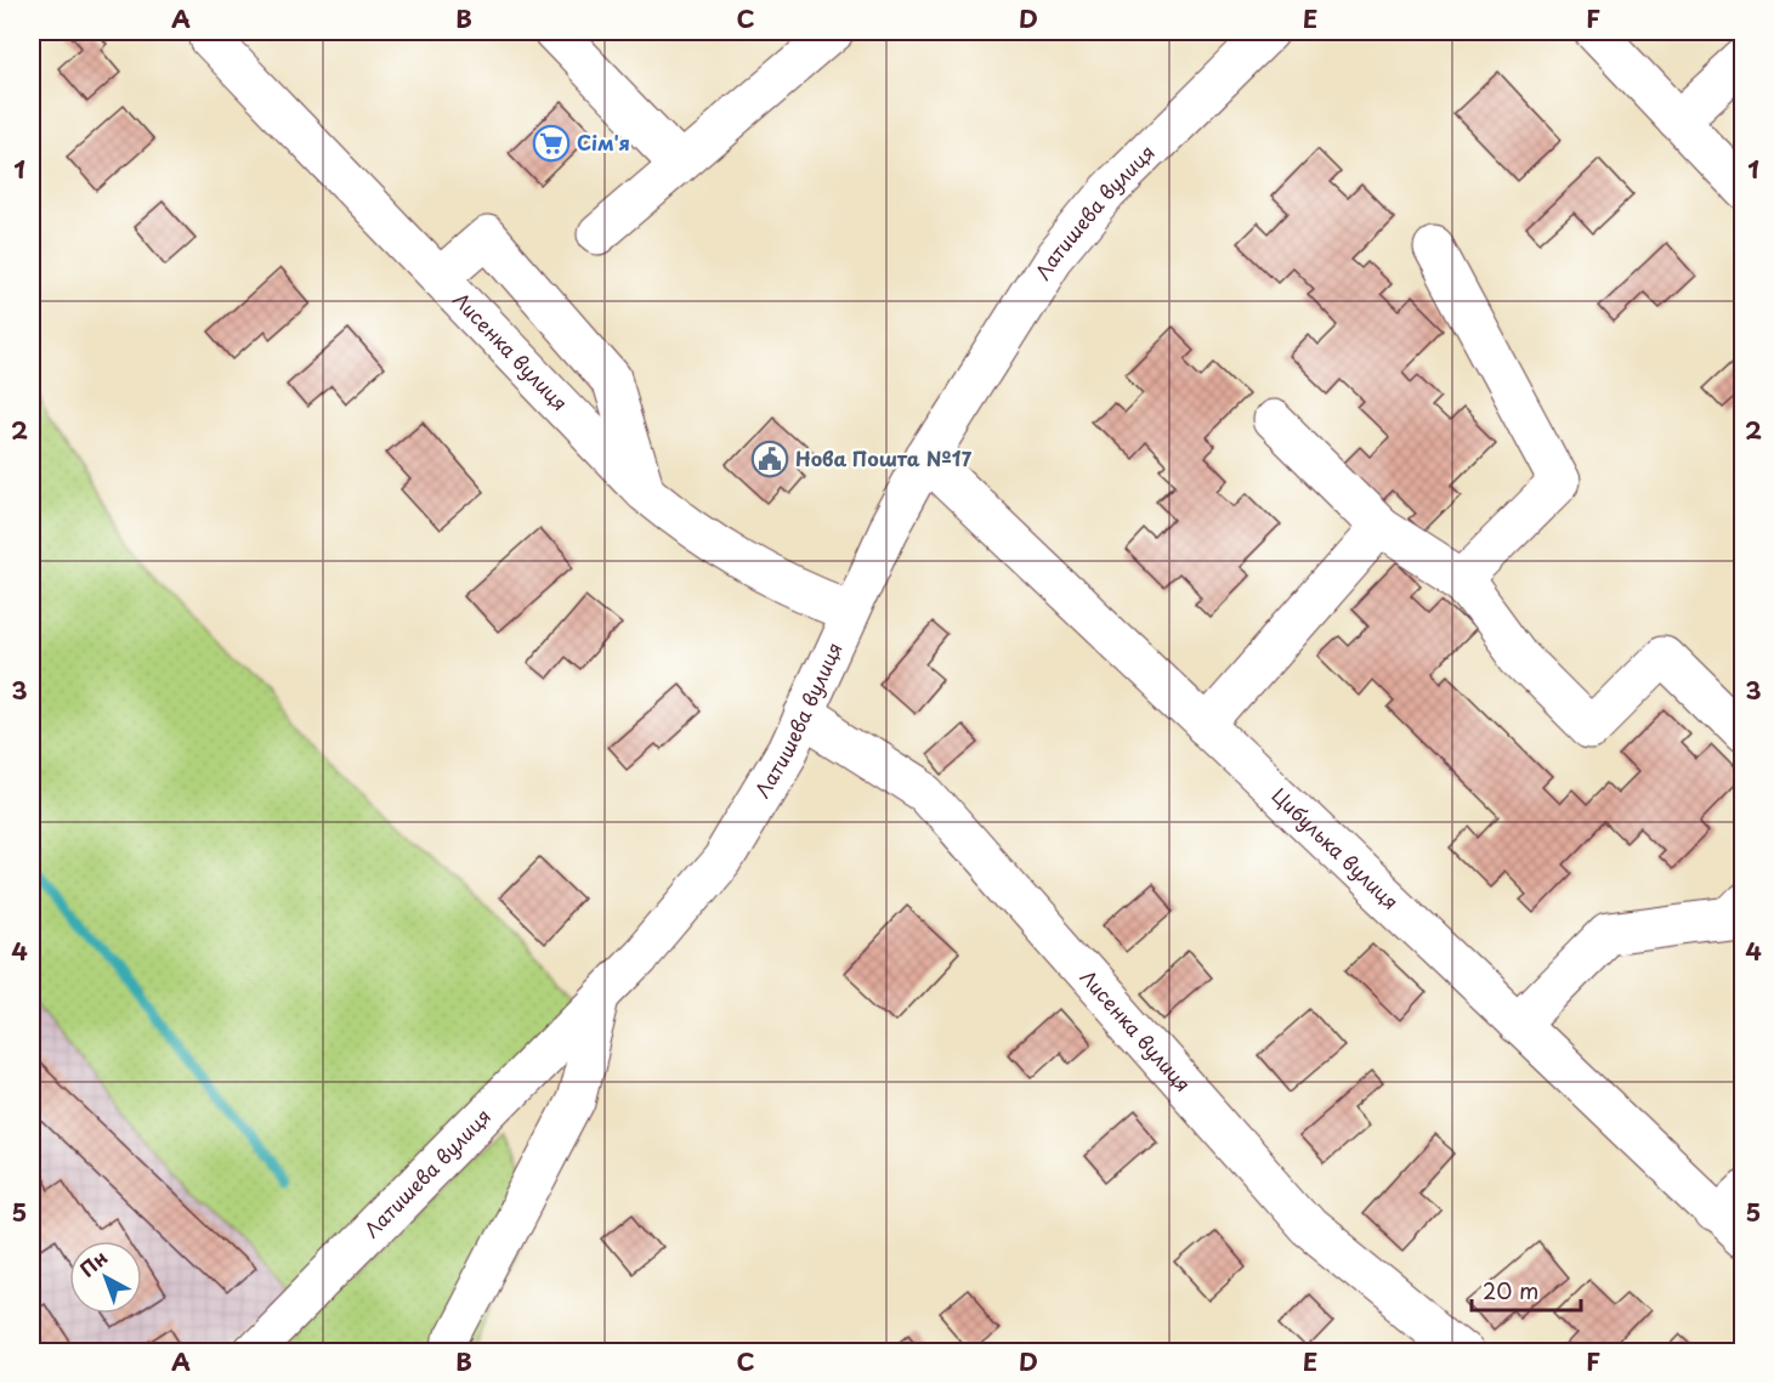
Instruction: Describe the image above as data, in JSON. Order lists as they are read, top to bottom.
{
  "streets": {
    "street": ["Латишева вулиця", "Лисенка вулиця", "Цибулька вулиця"]
  },
  "crossings": [
    ["Латишева вулиця", "Лисенка вулиця"],
    ["Латишева вулиця", "Цибулька вулиця"]
  ],
  "places": {
    "supermarket": ["Сім'я"],
    "public building": ["Нова Пошта №17"]
  },
  "scale_bar": "20 m",
  "north": "top left",
  "grid": {
    "columns": [
      "A",
      "B",
      "C",
      "D",
      "E",
      "F"
    ],
    "rows": [
      "1",
      "2",
      "3",
      "4",
      "5"
    ]
  }
}
